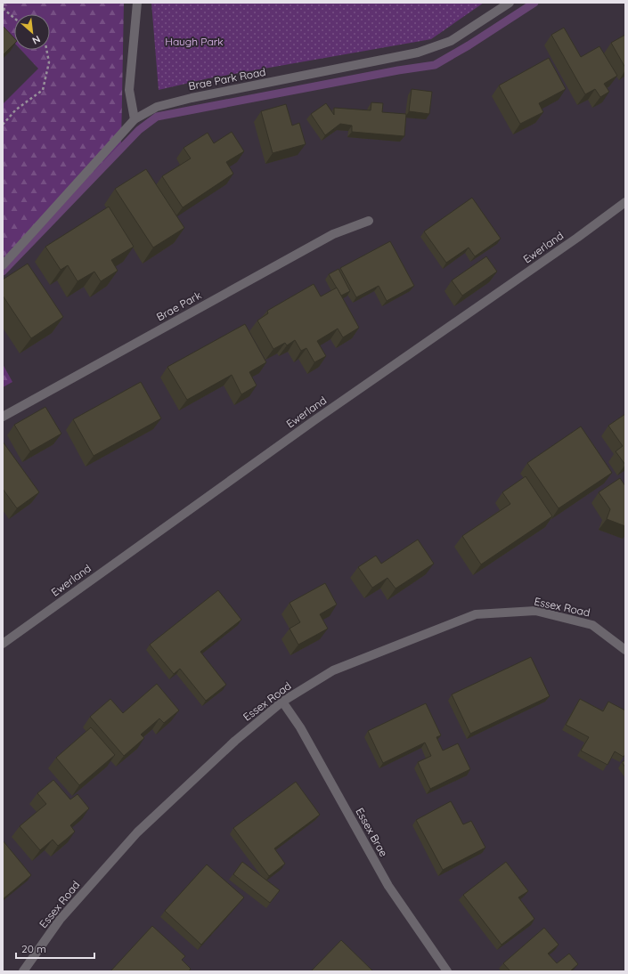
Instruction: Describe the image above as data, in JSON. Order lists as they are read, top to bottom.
{
  "streets": {
    "street": [
      "Brae Park Road",
      "Ewerland",
      "Brae Park",
      "Essex Road",
      "Essex Brae"
    ]
  },
  "crossings": [
    ["Essex Road", "Essex Brae"]
  ],
  "parks": ["Haugh Park"],
  "scale_bar": "20 m",
  "north": "bottom right"
}
